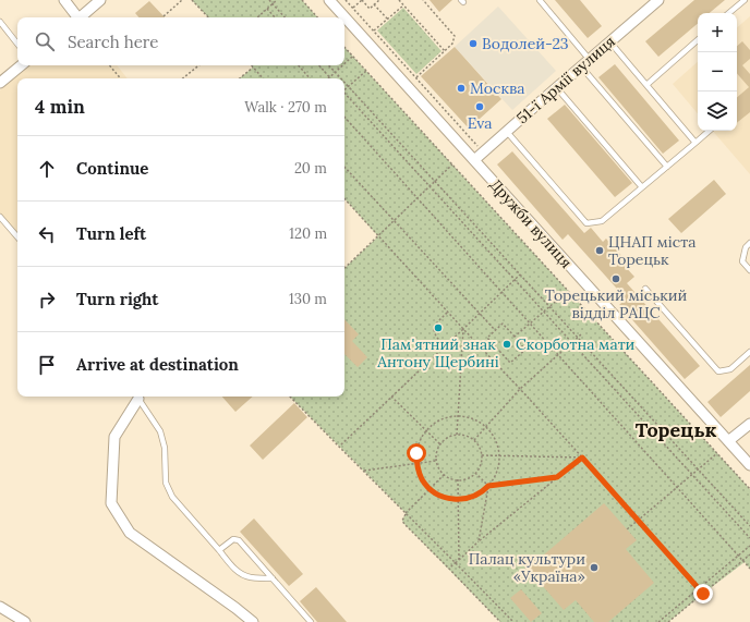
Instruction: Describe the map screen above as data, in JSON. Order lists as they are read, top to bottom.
{
  "streets": {
    "street": ["51-ї Армії вулиця", "Дружби вулиця"]
  },
  "crossings": [
    ["51-ї Армії вулиця", "Дружби вулиця"]
  ],
  "districts": ["Торецьк"],
  "places": [
    "Водолей-23",
    "Москва",
    "Eva",
    "ЦНАП міста Торецьк",
    "Торецький міський відділ РАЦС",
    "Пам'ятний знак Антону Щербині",
    "Скорботна мати",
    "Палац культури «Україна»"
  ],
  "page": {
    "map_buttons": ["+", "−"],
    "search": "Search here",
    "heading": ["4 min", "Walk · 270 m"],
    "list": [
      ["Continue", "20 m"],
      ["Turn left", "120 m"],
      ["Turn right", "130 m"],
      "Arrive at destination"
    ]
  }
}
